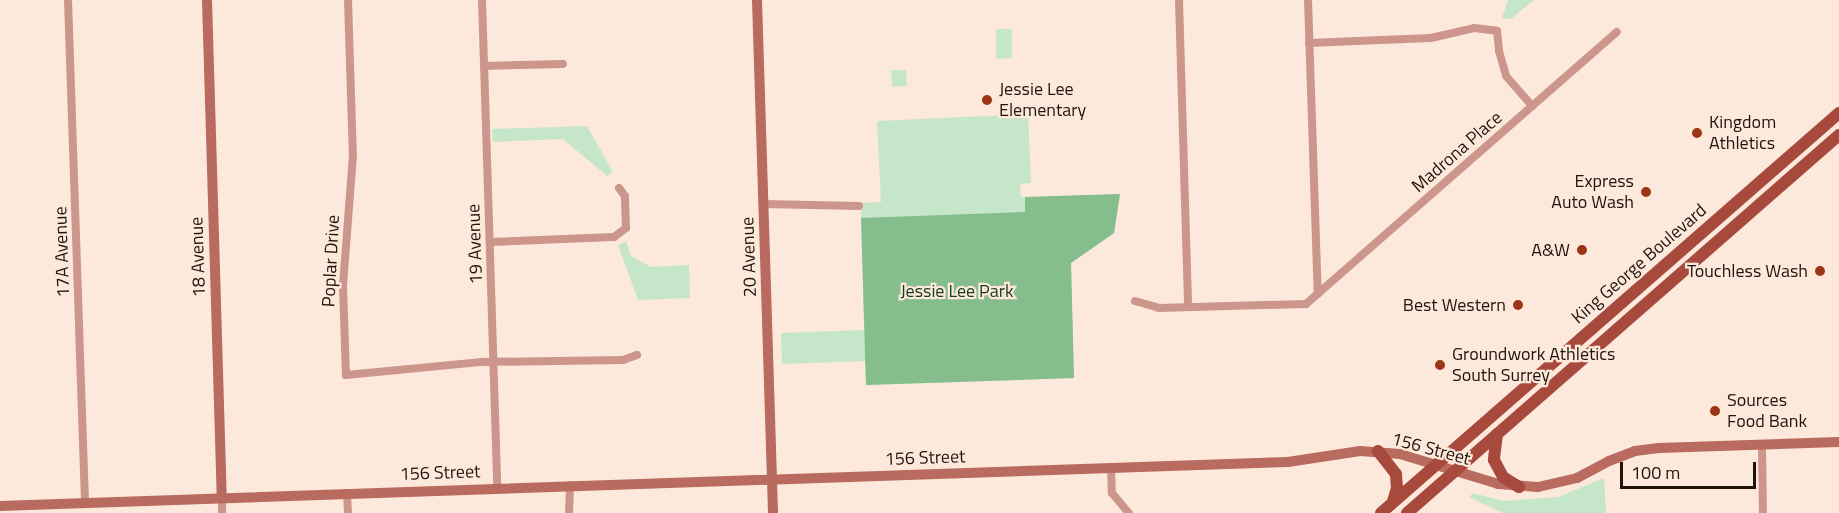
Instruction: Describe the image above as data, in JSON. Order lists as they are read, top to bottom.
{
  "streets": {
    "main road": ["King George Boulevard"],
    "street": [
      "Madrona Place",
      "19 Avenue",
      "17A Avenue",
      "18 Avenue",
      "20 Avenue",
      "Poplar Drive",
      "156 Street"
    ]
  },
  "crossings": [
    ["19 Avenue", "Poplar Drive"],
    ["19 Avenue", "156 Street"],
    ["17A Avenue", "156 Street"],
    ["18 Avenue", "156 Street"],
    ["20 Avenue", "156 Street"],
    ["King George Boulevard", "156 Street"]
  ],
  "parks": ["Jessie Lee Park"],
  "places": [
    "Jessie Lee Elementary",
    "Kingdom Athletics",
    "Express Auto Wash",
    "A&W",
    "Touchless Wash",
    "Best Western",
    "Groundwork Athletics South Surrey",
    "Sources Food Bank"
  ],
  "scale_bar": "100 m"
}
